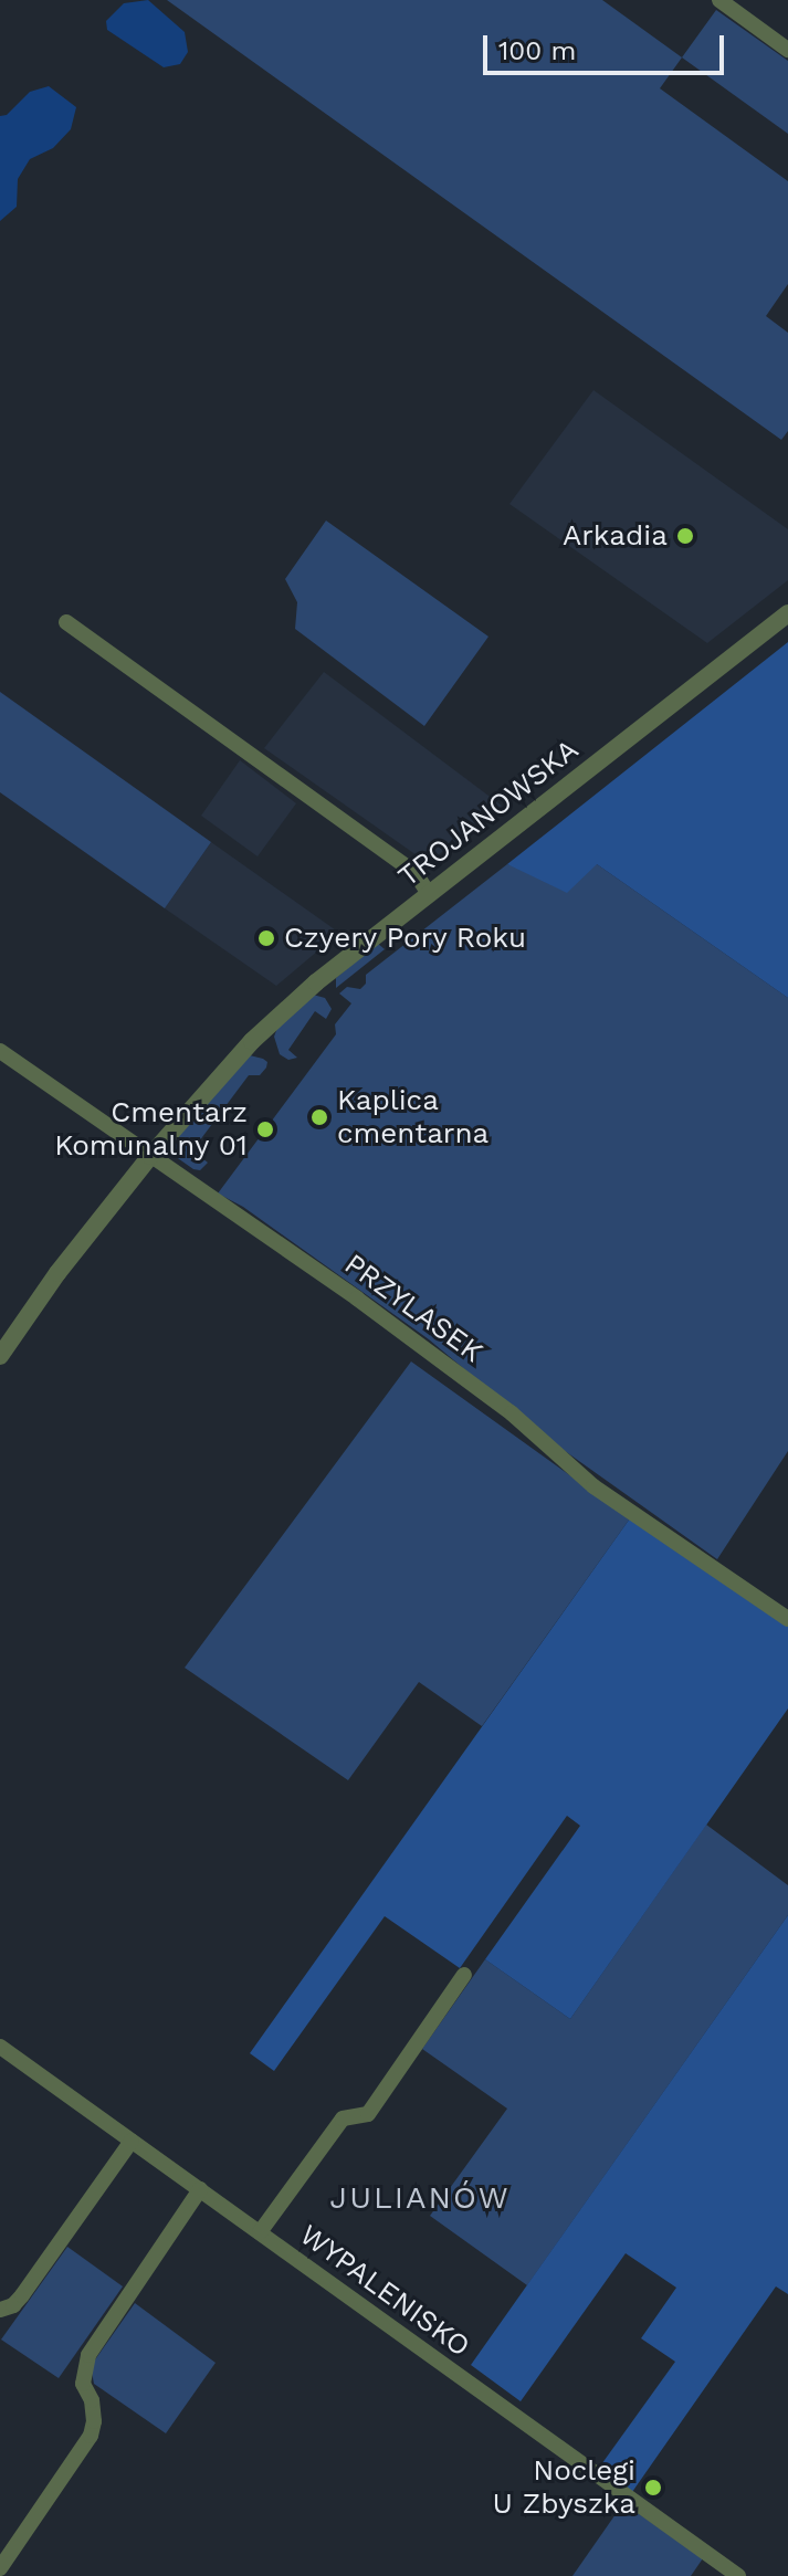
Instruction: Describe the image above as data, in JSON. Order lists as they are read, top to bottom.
{
  "streets": {
    "street": ["TROJANOWSKA", "PRZYLASEK", "WYPALENISKO"]
  },
  "crossings": [
    ["TROJANOWSKA", "PRZYLASEK"]
  ],
  "districts": ["JULIANÓW"],
  "places": [
    "Arkadia",
    "Czyery Pory Roku",
    "Kaplica cmentarna",
    "Cmentarz Komunalny 01",
    "Noclegi U Zbyszka"
  ],
  "scale_bar": "100 m"
}
